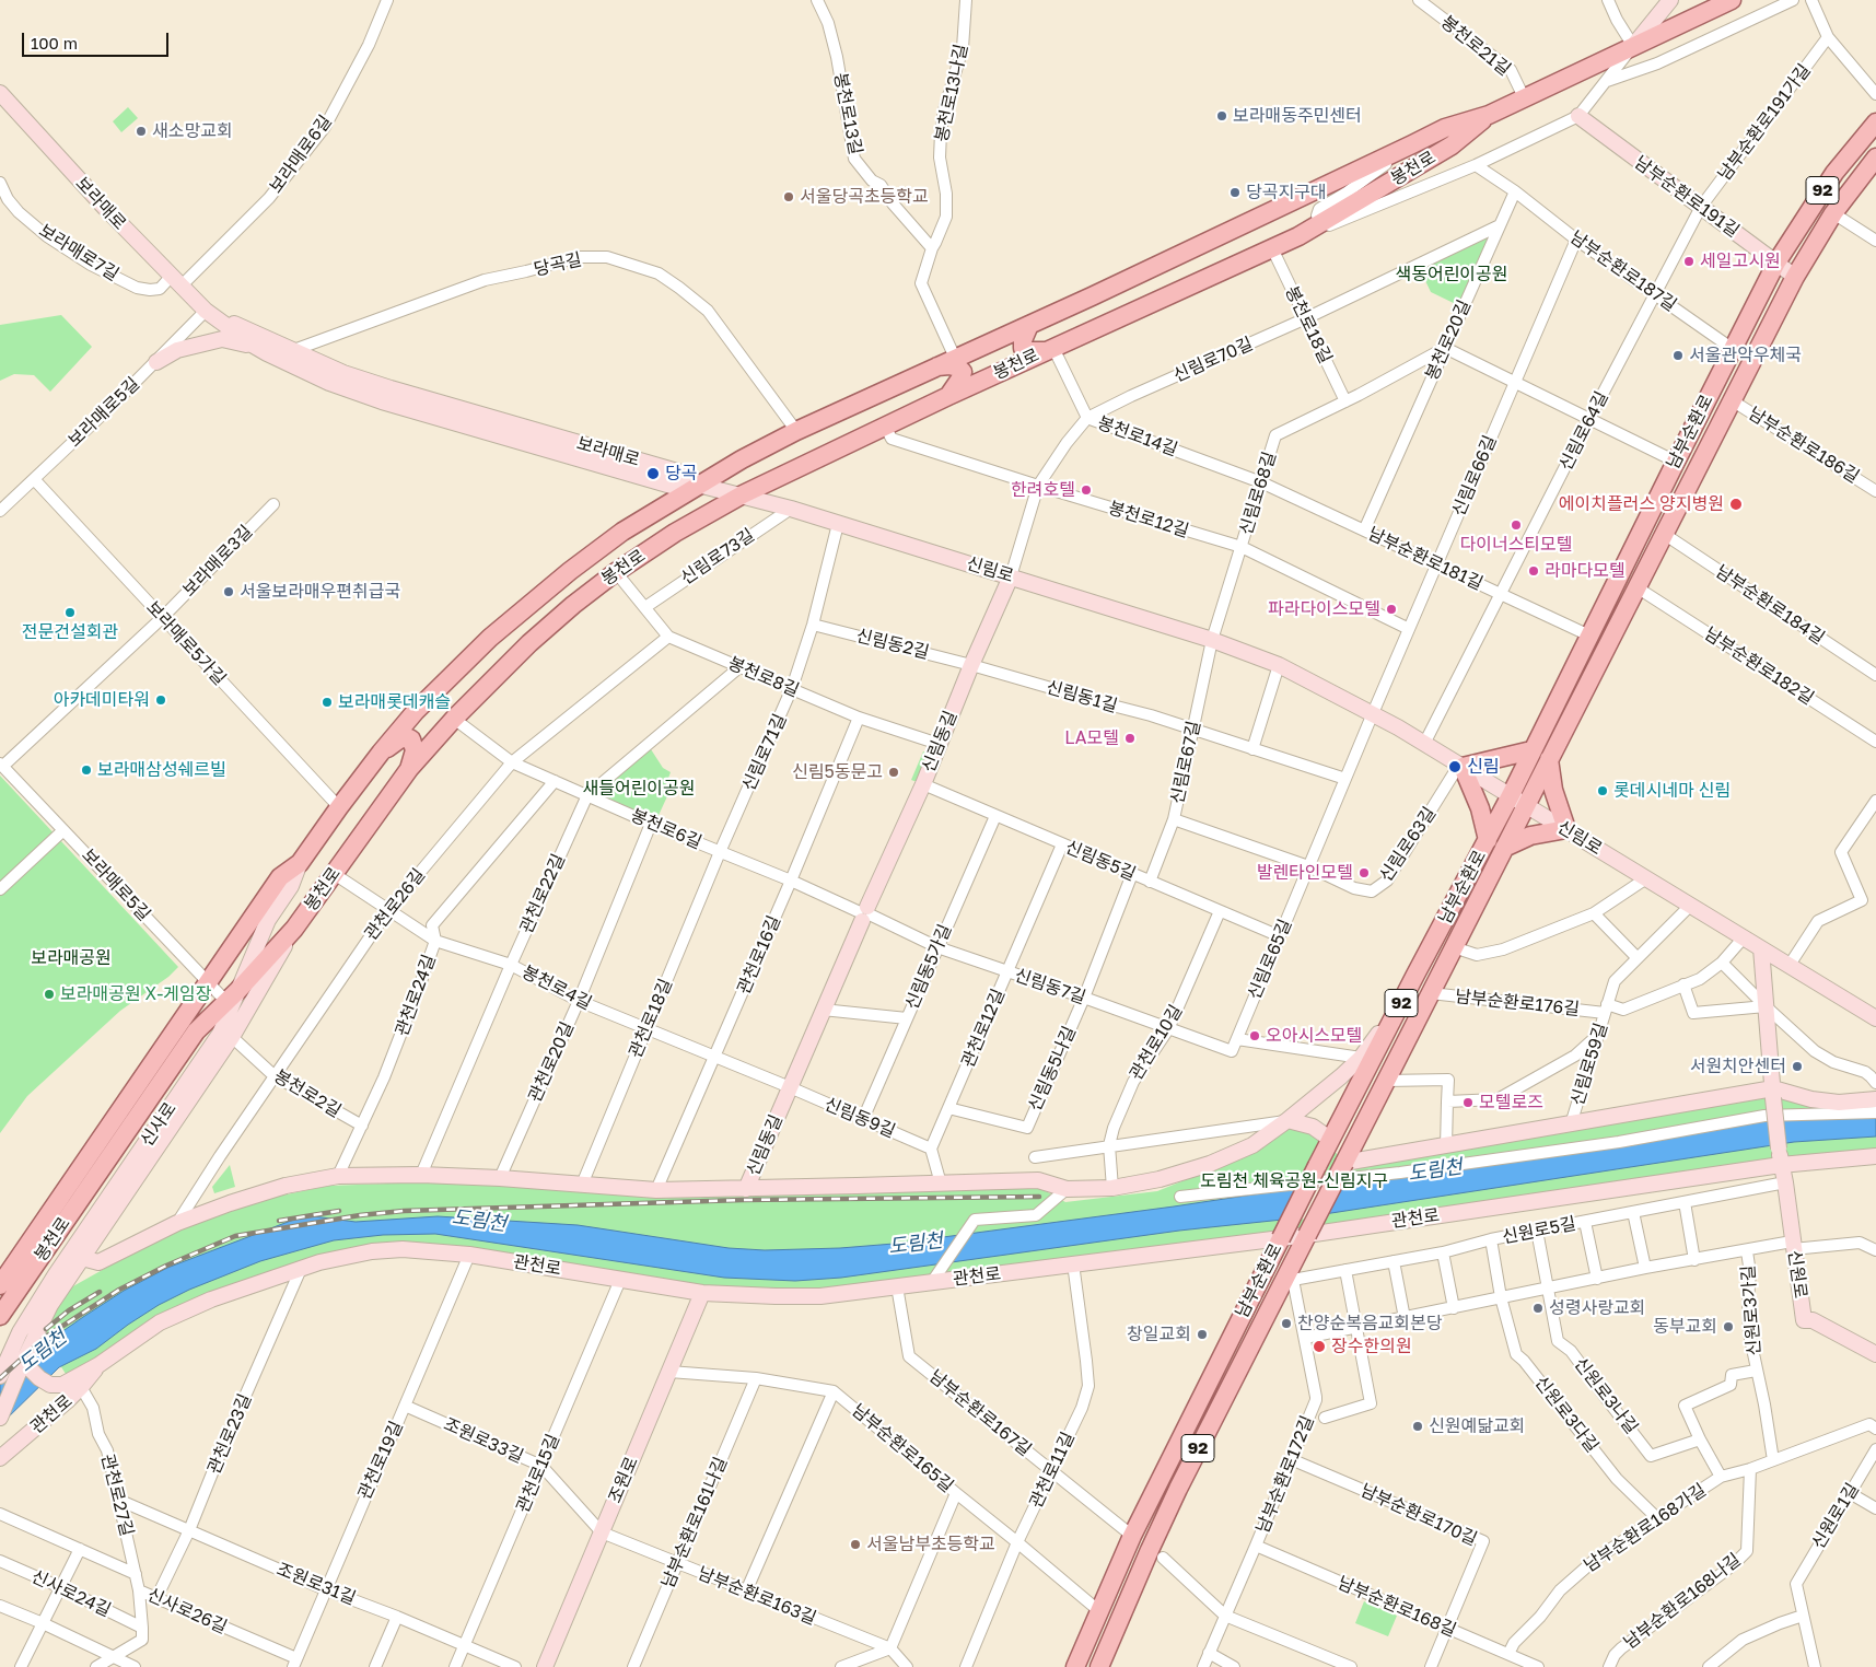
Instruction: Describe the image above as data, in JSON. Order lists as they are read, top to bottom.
{
  "streets": {
    "main road": [
      "봉천로",
      "92",
      "남부순환로191길",
      "보라매로",
      "남부순환로",
      "신림로",
      "신림동길",
      "신사로",
      "관천로",
      "신원로",
      "조원로"
    ],
    "street": [
      "봉천로21길",
      "봉천로13나길",
      "봉천로13길",
      "남부순환로191가길",
      "보라매로6길",
      "보라매로7길",
      "당곡길",
      "남부순환로187길",
      "봉천로18길",
      "봉천로20길",
      "신림로70길",
      "보라매로5길",
      "신림로64길",
      "봉천로14길",
      "남부순환로186길",
      "신림로66길",
      "신림로68길",
      "봉천로12길",
      "신림로73길",
      "남부순환로181길",
      "보라매로3길",
      "남부순환로184길",
      "보라매로5가길",
      "신림동2길",
      "남부순환로182길",
      "봉천로8길",
      "신림동1길",
      "신림로71길",
      "신림로67길",
      "봉천로6길",
      "신림로63길",
      "신림동5길",
      "관천로22길",
      "관천로26길",
      "관천로16길",
      "신림로65길",
      "신림동5가길",
      "신림동7길",
      "봉천로4길",
      "관천로24길",
      "남부순환로176길",
      "관천로18길",
      "관천로12길",
      "관천로10길",
      "관천로20길",
      "신림로59길",
      "신림동5나길",
      "봉천로2길",
      "신림동9길",
      "신원로5길",
      "신원로3가길",
      "신원로3나길",
      "남부순환로167길",
      "신원로3다길",
      "관천로23길",
      "조원로33길",
      "남부순환로165길",
      "관천로19길",
      "관천로11길",
      "관천로15길",
      "남부순환로172길",
      "관천로27길",
      "남부순환로170길",
      "신원로1길",
      "남부순환로161나길",
      "남부순환로168가길",
      "조원로31길",
      "신사로24길",
      "남부순환로163길",
      "남부순환로168나길",
      "남부순환로168길",
      "신사로26길"
    ]
  },
  "crossings": [
    ["봉천로21길", "봉천로"],
    ["봉천로13나길", "봉천로13길"],
    ["남부순환로191가길", "남부순환로191길"],
    ["남부순환로191가길", "신림로64길"],
    ["보라매로6길", "보라매로"],
    ["보라매로6길", "보라매로7길"],
    ["봉천로", "보라매로"],
    ["봉천로", "당곡길"],
    ["봉천로", "봉천로18길"],
    ["봉천로", "보라매로5길"],
    ["봉천로", "봉천로14길"],
    ["봉천로", "봉천로12길"],
    ["봉천로", "신림로"],
    ["봉천로", "보라매로5가길"],
    ["봉천로", "봉천로8길"],
    ["봉천로", "봉천로6길"],
    ["봉천로", "봉천로4길"],
    ["봉천로", "신사로"],
    ["남부순환로191길", "신림로64길"],
    ["남부순환로191길", "남부순환로"],
    ["보라매로", "보라매로7길"],
    ["보라매로", "당곡길"],
    ["보라매로", "보라매로5길"],
    ["보라매로", "신림로"],
    ["남부순환로187길", "봉천로20길"],
    ["남부순환로187길", "신림로64길"],
    ["남부순환로187길", "남부순환로"],
    ["남부순환로187길", "신림로66길"],
    ["봉천로18길", "신림로70길"],
    ["봉천로18길", "신림로68길"],
    ["봉천로20길", "신림로70길"],
    ["봉천로20길", "신림로68길"],
    ["봉천로20길", "남부순환로181길"],
    ["신림로70길", "봉천로14길"],
    ["신림로70길", "봉천로12길"],
    ["신림로70길", "신림로"],
    ["신림로70길", "신림동길"],
    ["보라매로5길", "보라매로3길"],
    ["보라매로5길", "보라매로5가길"],
    ["보라매로5길", "신사로"],
    ["신림로64길", "남부순환로181길"],
    ["신림로64길", "신림로"],
    ["남부순환로", "남부순환로186길"],
    ["남부순환로", "남부순환로181길"],
    ["남부순환로", "신림로"],
    ["남부순환로", "남부순환로184길"],
    ["남부순환로", "남부순환로182길"],
    ["남부순환로", "남부순환로176길"],
    ["남부순환로", "관천로"],
    ["남부순환로", "신원로5길"],
    ["남부순환로", "남부순환로167길"],
    ["남부순환로", "남부순환로165길"],
    ["남부순환로", "남부순환로172길"],
    ["봉천로14길", "신림로68길"],
    ["봉천로14길", "남부순환로181길"],
    ["신림로66길", "봉천로12길"],
    ["신림로66길", "남부순환로181길"],
    ["신림로66길", "신림로"],
    ["신림로66길", "신림로65길"],
    ["신림로68길", "봉천로12길"],
    ["신림로68길", "남부순환로181길"],
    ["신림로68길", "신림로"],
    ["신림로68길", "신림로67길"],
    ["신림로73길", "신림로"],
    ["신림로73길", "봉천로8길"],
    ["보라매로3길", "보라매로5가길"],
    ["신림로", "신림동길"],
    ["신림로", "신림로71길"],
    ["신림로", "신림로67길"],
    ["신림로", "신림로63길"],
    ["신림로", "신림로65길"],
    ["신림로", "신림로59길"],
    ["신림동2길", "신림동1길"],
    ["신림동2길", "신림동길"],
    ["신림동2길", "신림로71길"],
    ["봉천로8길", "신림동길"],
    ["봉천로8길", "신림로71길"],
    ["봉천로8길", "관천로22길"],
    ["봉천로8길", "관천로26길"],
    ["봉천로8길", "관천로16길"],
    ["신림동1길", "신림동길"],
    ["신림동1길", "신림로67길"],
    ["신림동길", "봉천로6길"],
    ["신림동길", "신림동5길"],
    ["신림동길", "신림동7길"],
    ["신림동길", "봉천로4길"],
    ["신림동길", "신림동9길"],
    ["신림로71길", "봉천로6길"],
    ["신림로71길", "관천로18길"],
    ["신림로67길", "신림동5길"],
    ["봉천로6길", "관천로22길"],
    ["봉천로6길", "관천로26길"],
    ["봉천로6길", "관천로16길"],
    ["봉천로6길", "신림동7길"],
    ["봉천로6길", "관천로24길"],
    ["봉천로6길", "관천로18길"],
    ["봉천로6길", "관천로20길"],
    ["신림로63길", "신림로65길"],
    ["신림동5길", "신림로65길"],
    ["신림동5길", "신림동5가길"],
    ["신림동5길", "관천로12길"],
    ["신림동5길", "관천로10길"],
    ["신림동5길", "신림동5나길"],
    ["관천로22길", "봉천로4길"],
    ["관천로26길", "봉천로4길"],
    ["관천로26길", "봉천로2길"],
    ["관천로16길", "봉천로4길"],
    ["신림로65길", "신림동7길"],
    ["신림동5가길", "신림동7길"],
    ["신림동5가길", "신림동9길"],
    ["신림동7길", "관천로12길"],
    ["신림동7길", "관천로10길"],
    ["신림동7길", "신림동5나길"],
    ["봉천로4길", "관천로24길"],
    ["봉천로4길", "관천로18길"],
    ["봉천로4길", "관천로20길"],
    ["봉천로4길", "신림동9길"],
    ["관천로24길", "봉천로2길"],
    ["남부순환로176길", "신림로59길"],
    ["관천로12길", "신림동5나길"],
    ["관천로12길", "신림동9길"],
    ["봉천로2길", "신사로"],
    ["신사로", "관천로"],
    ["관천로", "신원로"],
    ["관천로", "남부순환로167길"],
    ["관천로", "관천로23길"],
    ["관천로", "관천로19길"],
    ["관천로", "관천로11길"],
    ["관천로", "관천로15길"],
    ["관천로", "조원로"],
    ["관천로", "관천로27길"],
    ["신원로5길", "신원로"],
    ["신원로5길", "신원로3다길"],
    ["신원로5길", "남부순환로172길"],
    ["신원로3가길", "신원로3나길"],
    ["신원로3가길", "남부순환로168가길"],
    ["신원로3나길", "남부순환로168가길"],
    ["남부순환로167길", "관천로11길"],
    ["신원로3다길", "남부순환로168가길"],
    ["관천로23길", "조원로31길"],
    ["관천로23길", "신사로26길"],
    ["조원로33길", "관천로19길"],
    ["조원로33길", "관천로15길"],
    ["조원로33길", "조원로"],
    ["조원로33길", "남부순환로163길"],
    ["남부순환로165길", "관천로11길"],
    ["관천로19길", "조원로31길"],
    ["관천로19길", "신사로26길"],
    ["관천로15길", "조원로31길"],
    ["남부순환로172길", "남부순환로170길"],
    ["남부순환로172길", "남부순환로168길"],
    ["조원로", "남부순환로163길"],
    ["관천로27길", "조원로31길"],
    ["관천로27길", "신사로26길"],
    ["남부순환로170길", "남부순환로168길"],
    ["남부순환로161나길", "남부순환로163길"],
    ["남부순환로168가길", "남부순환로168나길"],
    ["남부순환로168가길", "남부순환로168길"]
  ],
  "water": ["도림천"],
  "parks": [
    "색동어린이공원",
    "새들어린이공원",
    "보라매공원",
    "도림천 체육공원-신림지구"
  ],
  "places": [
    "보라매동주민센터",
    "새소망교회",
    "당곡지구대",
    "서울당곡초등학교",
    "세일고시원",
    "서울관악우체국",
    "당곡",
    "한려호텔",
    "에이치플러스 양지병원",
    "다이너스티모텔",
    "라마다모텔",
    "서울보라매우편취급국",
    "파라다이스모텔",
    "전문건설회관",
    "아카데미타워",
    "보라매롯데캐슬",
    "LA모텔",
    "신림",
    "보라매삼성쉐르빌",
    "신림5동문고",
    "롯데시네마 신림",
    "발렌타인모텔",
    "보라매공원 X-게임장",
    "오아시스모텔",
    "서원치안센터",
    "모텔로즈",
    "성령사랑교회",
    "찬양순복음교회본당",
    "동부교회",
    "창일교회",
    "장수한의원",
    "신원예닮교회",
    "서울남부초등학교"
  ],
  "scale_bar": "100 m"
}
